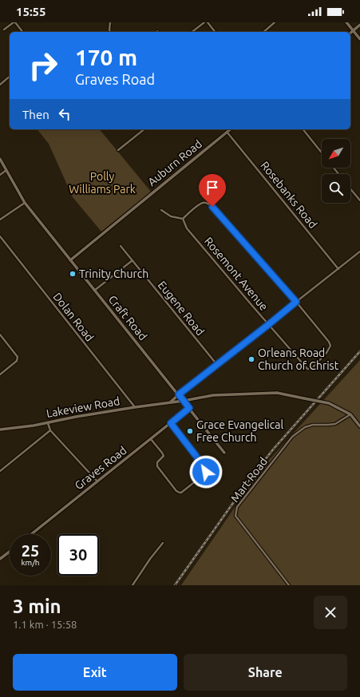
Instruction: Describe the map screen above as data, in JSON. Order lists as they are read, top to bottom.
{
  "streets": {
    "street": [
      "Auburn Road",
      "Rosebanks Road",
      "Rosemont Avenue",
      "Eugene Road",
      "Dolan Road",
      "Craft Road",
      "Lakeview Road",
      "Graves Road",
      "Mart Road"
    ]
  },
  "crossings": [
    ["Auburn Road", "Rosebanks Road"],
    ["Auburn Road", "Craft Road"],
    ["Dolan Road", "Lakeview Road"],
    ["Craft Road", "Lakeview Road"],
    ["Craft Road", "Graves Road"],
    ["Lakeview Road", "Mart Road"]
  ],
  "parks": ["Polly Williams Park"],
  "places": ["Trinity Church", "Orleans Road Church of Christ", "Grace Evangelical Free Church"],
  "north": "bottom left",
  "page": {
    "status": "15:55",
    "turn": ["170 m", "Graves Road"],
    "then": "Then",
    "speed": "25 km/h",
    "limit": "30",
    "heading": ["3 min", "1.1 km · 15:58"],
    "buttons": ["Exit", "Share"]
  }
}
